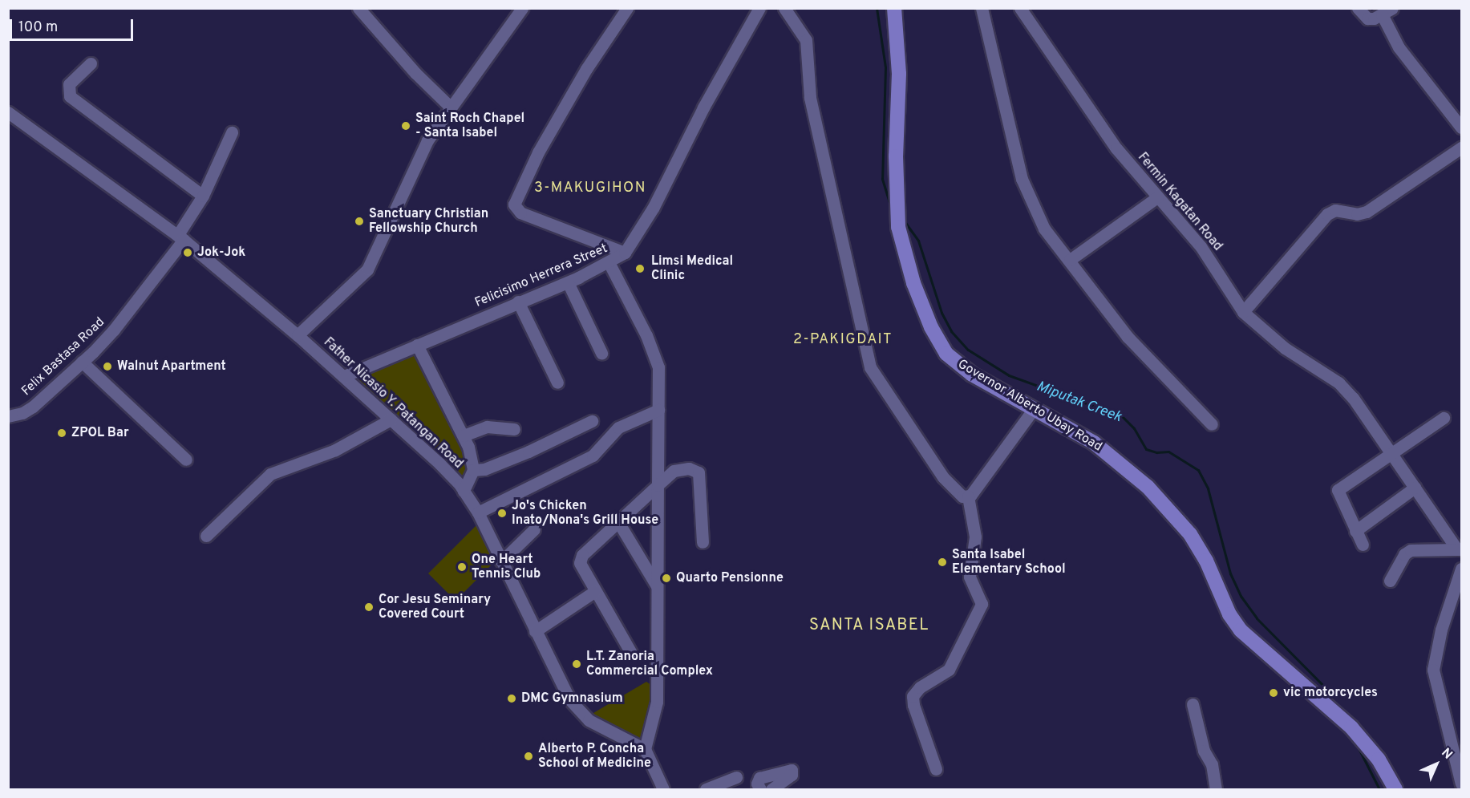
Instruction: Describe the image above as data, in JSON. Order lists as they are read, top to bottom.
{
  "streets": {
    "main road": ["Governor Alberto Ubay Road"],
    "street": [
      "Fermin Kagatan Road",
      "Felicisimo Herrera Street",
      "Felix Bastasa Road",
      "Father Nicasio Y. Patangan Road"
    ]
  },
  "crossings": [
    ["Felicisimo Herrera Street", "Father Nicasio Y. Patangan Road"],
    ["Felix Bastasa Road", "Father Nicasio Y. Patangan Road"]
  ],
  "districts": ["3-MAKUGIHON", "2-PAKIGDAIT", "SANTA ISABEL"],
  "water": ["Miputak Creek"],
  "places": [
    "Saint Roch Chapel - Santa Isabel",
    "Sanctuary Christian Fellowship Church",
    "Jok-Jok",
    "Limsi Medical Clinic",
    "Walnut Apartment",
    "ZPOL Bar",
    "Jo's Chicken Inato/Nona's Grill House",
    "Santa Isabel Elementary School",
    "One Heart Tennis Club",
    "Quarto Pensionne",
    "Cor Jesu Seminary Covered Court",
    "L.T. Zanoria Commercial Complex",
    "vic motorcycles",
    "DMC Gymnasium",
    "Alberto P. Concha School of Medicine"
  ],
  "scale_bar": "100 m",
  "north": "top right"
}
